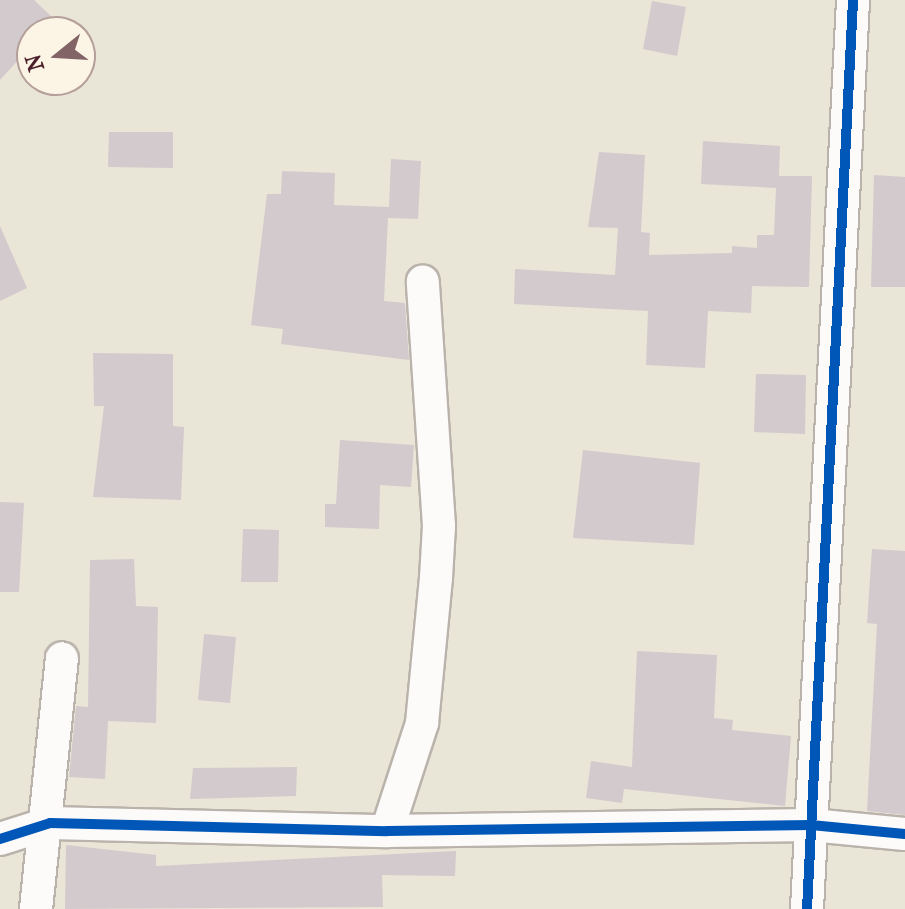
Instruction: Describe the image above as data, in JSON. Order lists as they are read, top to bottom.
{
  "north": "left"
}
